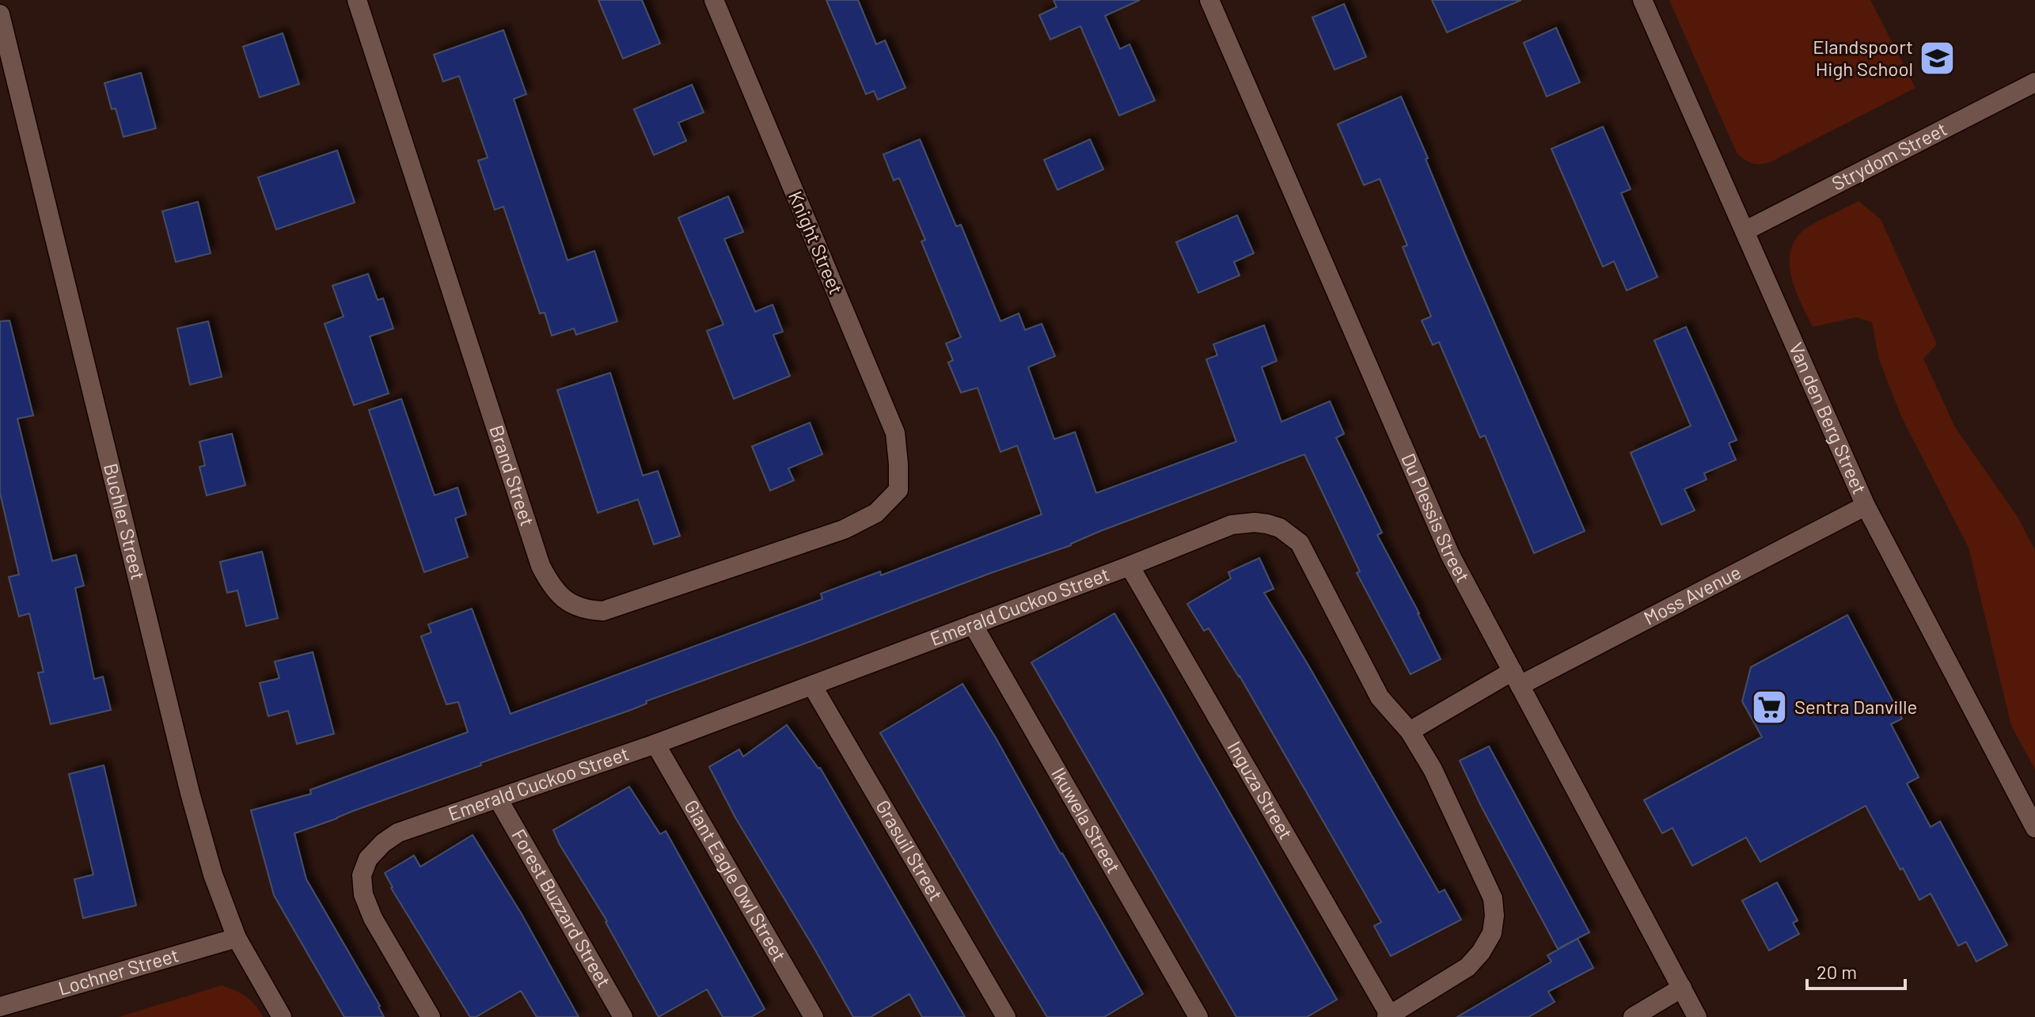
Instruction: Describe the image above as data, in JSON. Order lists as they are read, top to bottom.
{
  "streets": {
    "street": [
      "Strydom Street",
      "Knight Street",
      "Van den Berg Street",
      "Brand Street",
      "Du Plessis Street",
      "Buchler Street",
      "Moss Avenue",
      "Emerald Cuckoo Street",
      "Inguza Street",
      "Ikuwela Street",
      "Grasuil Street",
      "Giant Eagle Owl Street",
      "Forest Buzzard Street",
      "Lochner Street"
    ]
  },
  "crossings": [
    ["Strydom Street", "Van den Berg Street"],
    ["Knight Street", "Brand Street"],
    ["Van den Berg Street", "Moss Avenue"],
    ["Du Plessis Street", "Moss Avenue"],
    ["Buchler Street", "Lochner Street"],
    ["Moss Avenue", "Emerald Cuckoo Street"],
    ["Emerald Cuckoo Street", "Inguza Street"],
    ["Emerald Cuckoo Street", "Ikuwela Street"],
    ["Emerald Cuckoo Street", "Grasuil Street"],
    ["Emerald Cuckoo Street", "Giant Eagle Owl Street"],
    ["Emerald Cuckoo Street", "Forest Buzzard Street"]
  ],
  "places": {
    "school or university": ["Elandspoort High School"],
    "supermarket": ["Sentra Danville"]
  },
  "scale_bar": "20 m"
}
